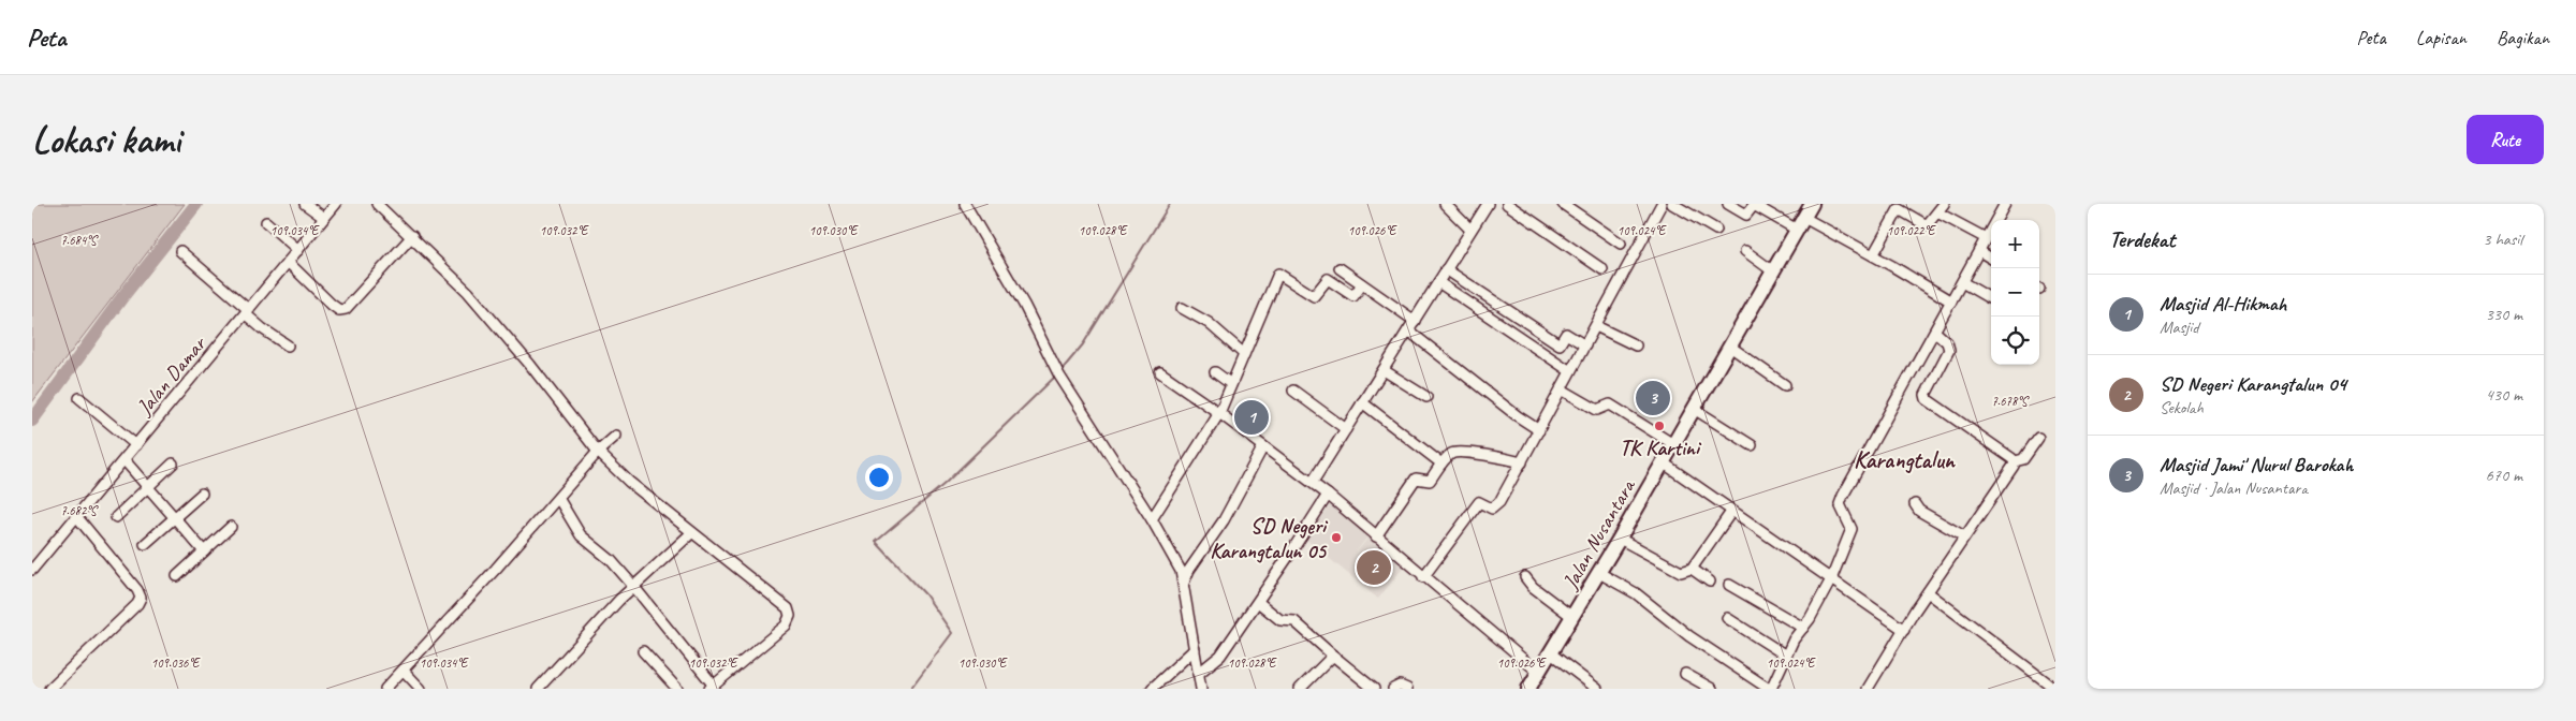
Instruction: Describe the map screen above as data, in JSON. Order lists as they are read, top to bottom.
{
  "streets": {
    "highway": ["Jalan Nusantara"],
    "street": ["Jalan Damar"]
  },
  "districts": ["Karangtalun"],
  "places": ["TK Kartini", "SD Negeri Karangtalun 05"],
  "page": {
    "header": "Peta",
    "nav": ["Peta", "Lapisan", "Bagikan"],
    "buttons": "Rute",
    "title": "Lokasi kami",
    "heading": ["Terdekat", "3 hasil"],
    "map_buttons": ["+", "−"],
    "list": [
      {
        "mark": "1",
        "name": "Masjid Al-Hikmah",
        "note": "Masjid",
        "value": "330 m"
      },
      {
        "mark": "2",
        "name": "SD Negeri Karangtalun 04",
        "note": "Sekolah",
        "value": "430 m"
      },
      {
        "mark": "3",
        "name": "Masjid Jami' Nurul Barokah",
        "note": "Masjid · Jalan Nusantara",
        "value": "670 m"
      }
    ],
    "pins": ["3", "1", "2"]
  },
  "coordinates": [
    "109.034°E",
    "109.032°E",
    "109.030°E",
    "109.028°E",
    "109.026°E",
    "109.024°E",
    "109.022°E",
    "7.684°S",
    "7.678°S",
    "7.682°S",
    "109.036°E"
  ]
}
